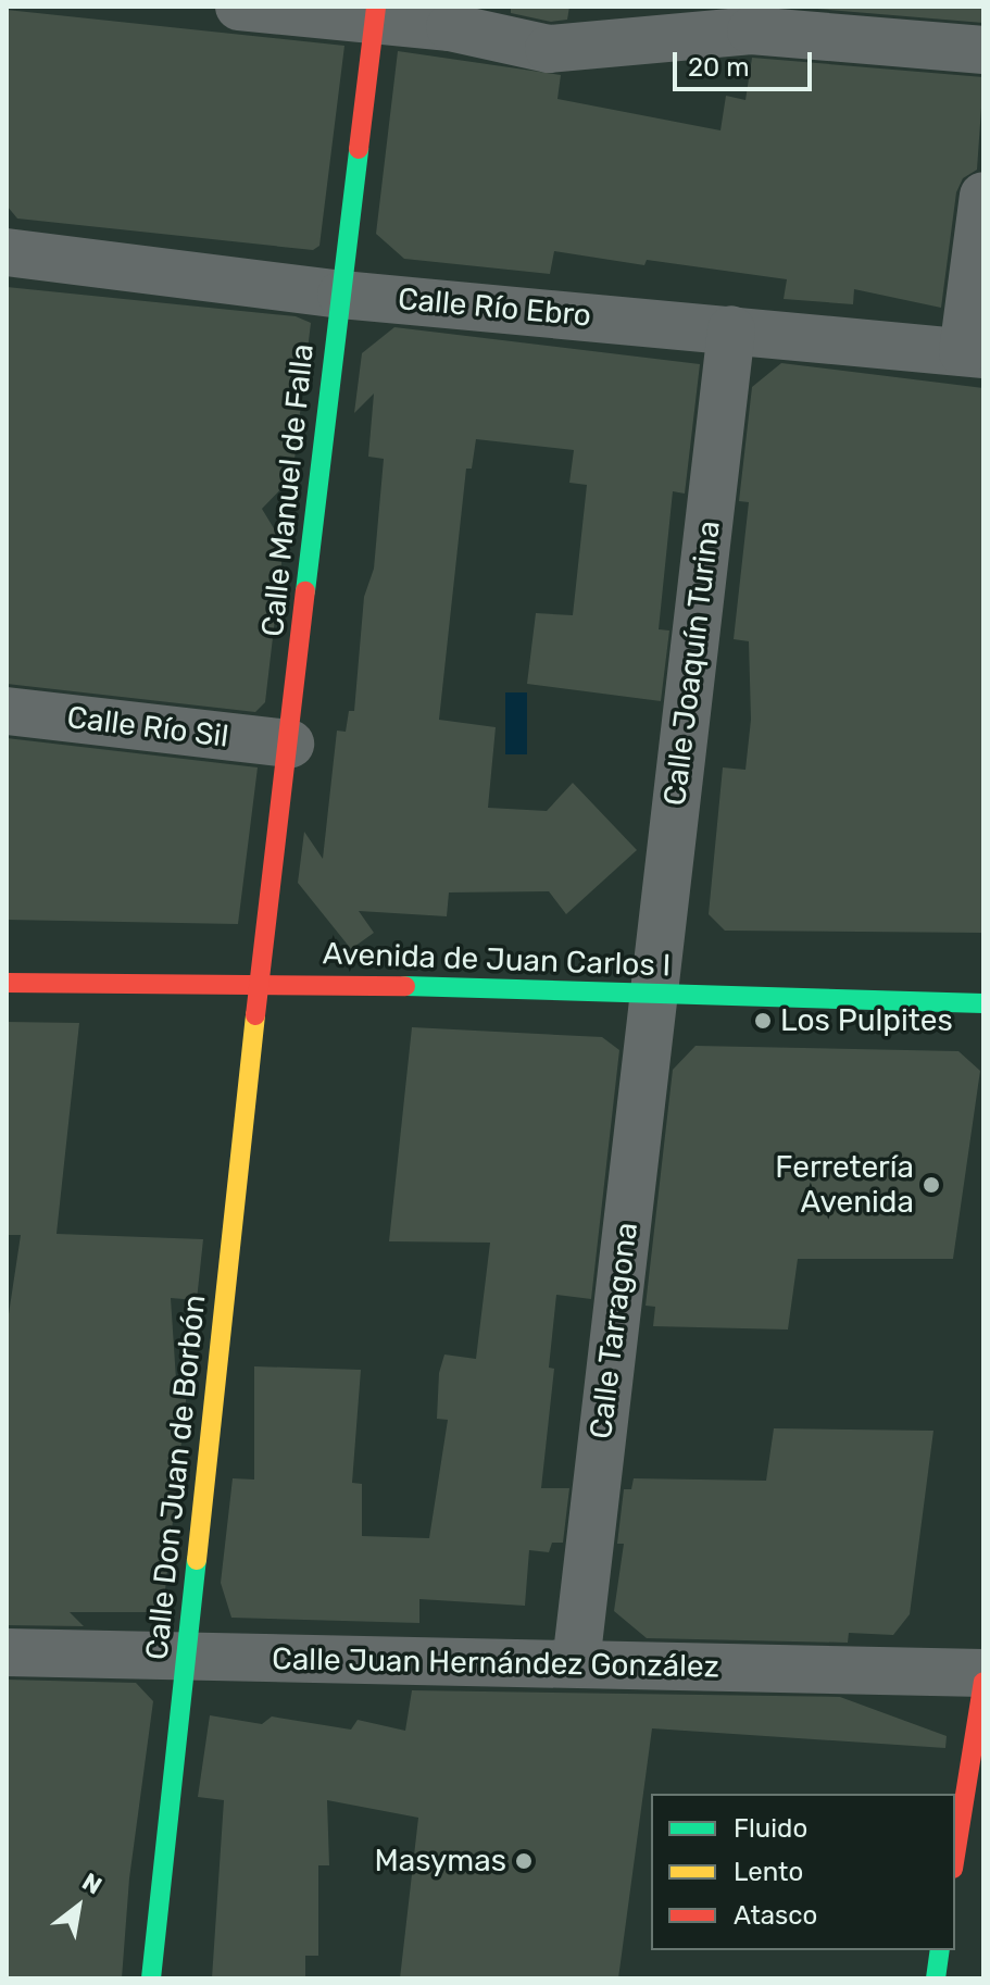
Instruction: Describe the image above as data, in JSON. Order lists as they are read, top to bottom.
{
  "streets": {
    "street": [
      "Calle Río Ebro",
      "Calle Manuel de Falla",
      "Calle Joaquín Turina",
      "Calle Río Sil",
      "Avenida de Juan Carlos I",
      "Calle Tarragona",
      "Calle Don Juan de Borbón",
      "Calle Juan Hernández González"
    ]
  },
  "crossings": [
    ["Calle Río Ebro", "Calle Manuel de Falla"],
    ["Calle Río Ebro", "Calle Joaquín Turina"],
    ["Calle Manuel de Falla", "Calle Río Sil"],
    ["Calle Manuel de Falla", "Avenida de Juan Carlos I"],
    ["Calle Manuel de Falla", "Calle Don Juan de Borbón"],
    ["Calle Joaquín Turina", "Avenida de Juan Carlos I"],
    ["Calle Joaquín Turina", "Calle Tarragona"],
    ["Avenida de Juan Carlos I", "Calle Tarragona"],
    ["Avenida de Juan Carlos I", "Calle Don Juan de Borbón"],
    ["Calle Tarragona", "Calle Juan Hernández González"],
    ["Calle Don Juan de Borbón", "Calle Juan Hernández González"]
  ],
  "places": ["Los Pulpites", "Ferretería Avenida", "Masymas"],
  "legend": ["Fluido", "Lento", "Atasco"],
  "scale_bar": "20 m",
  "north": "top right"
}
